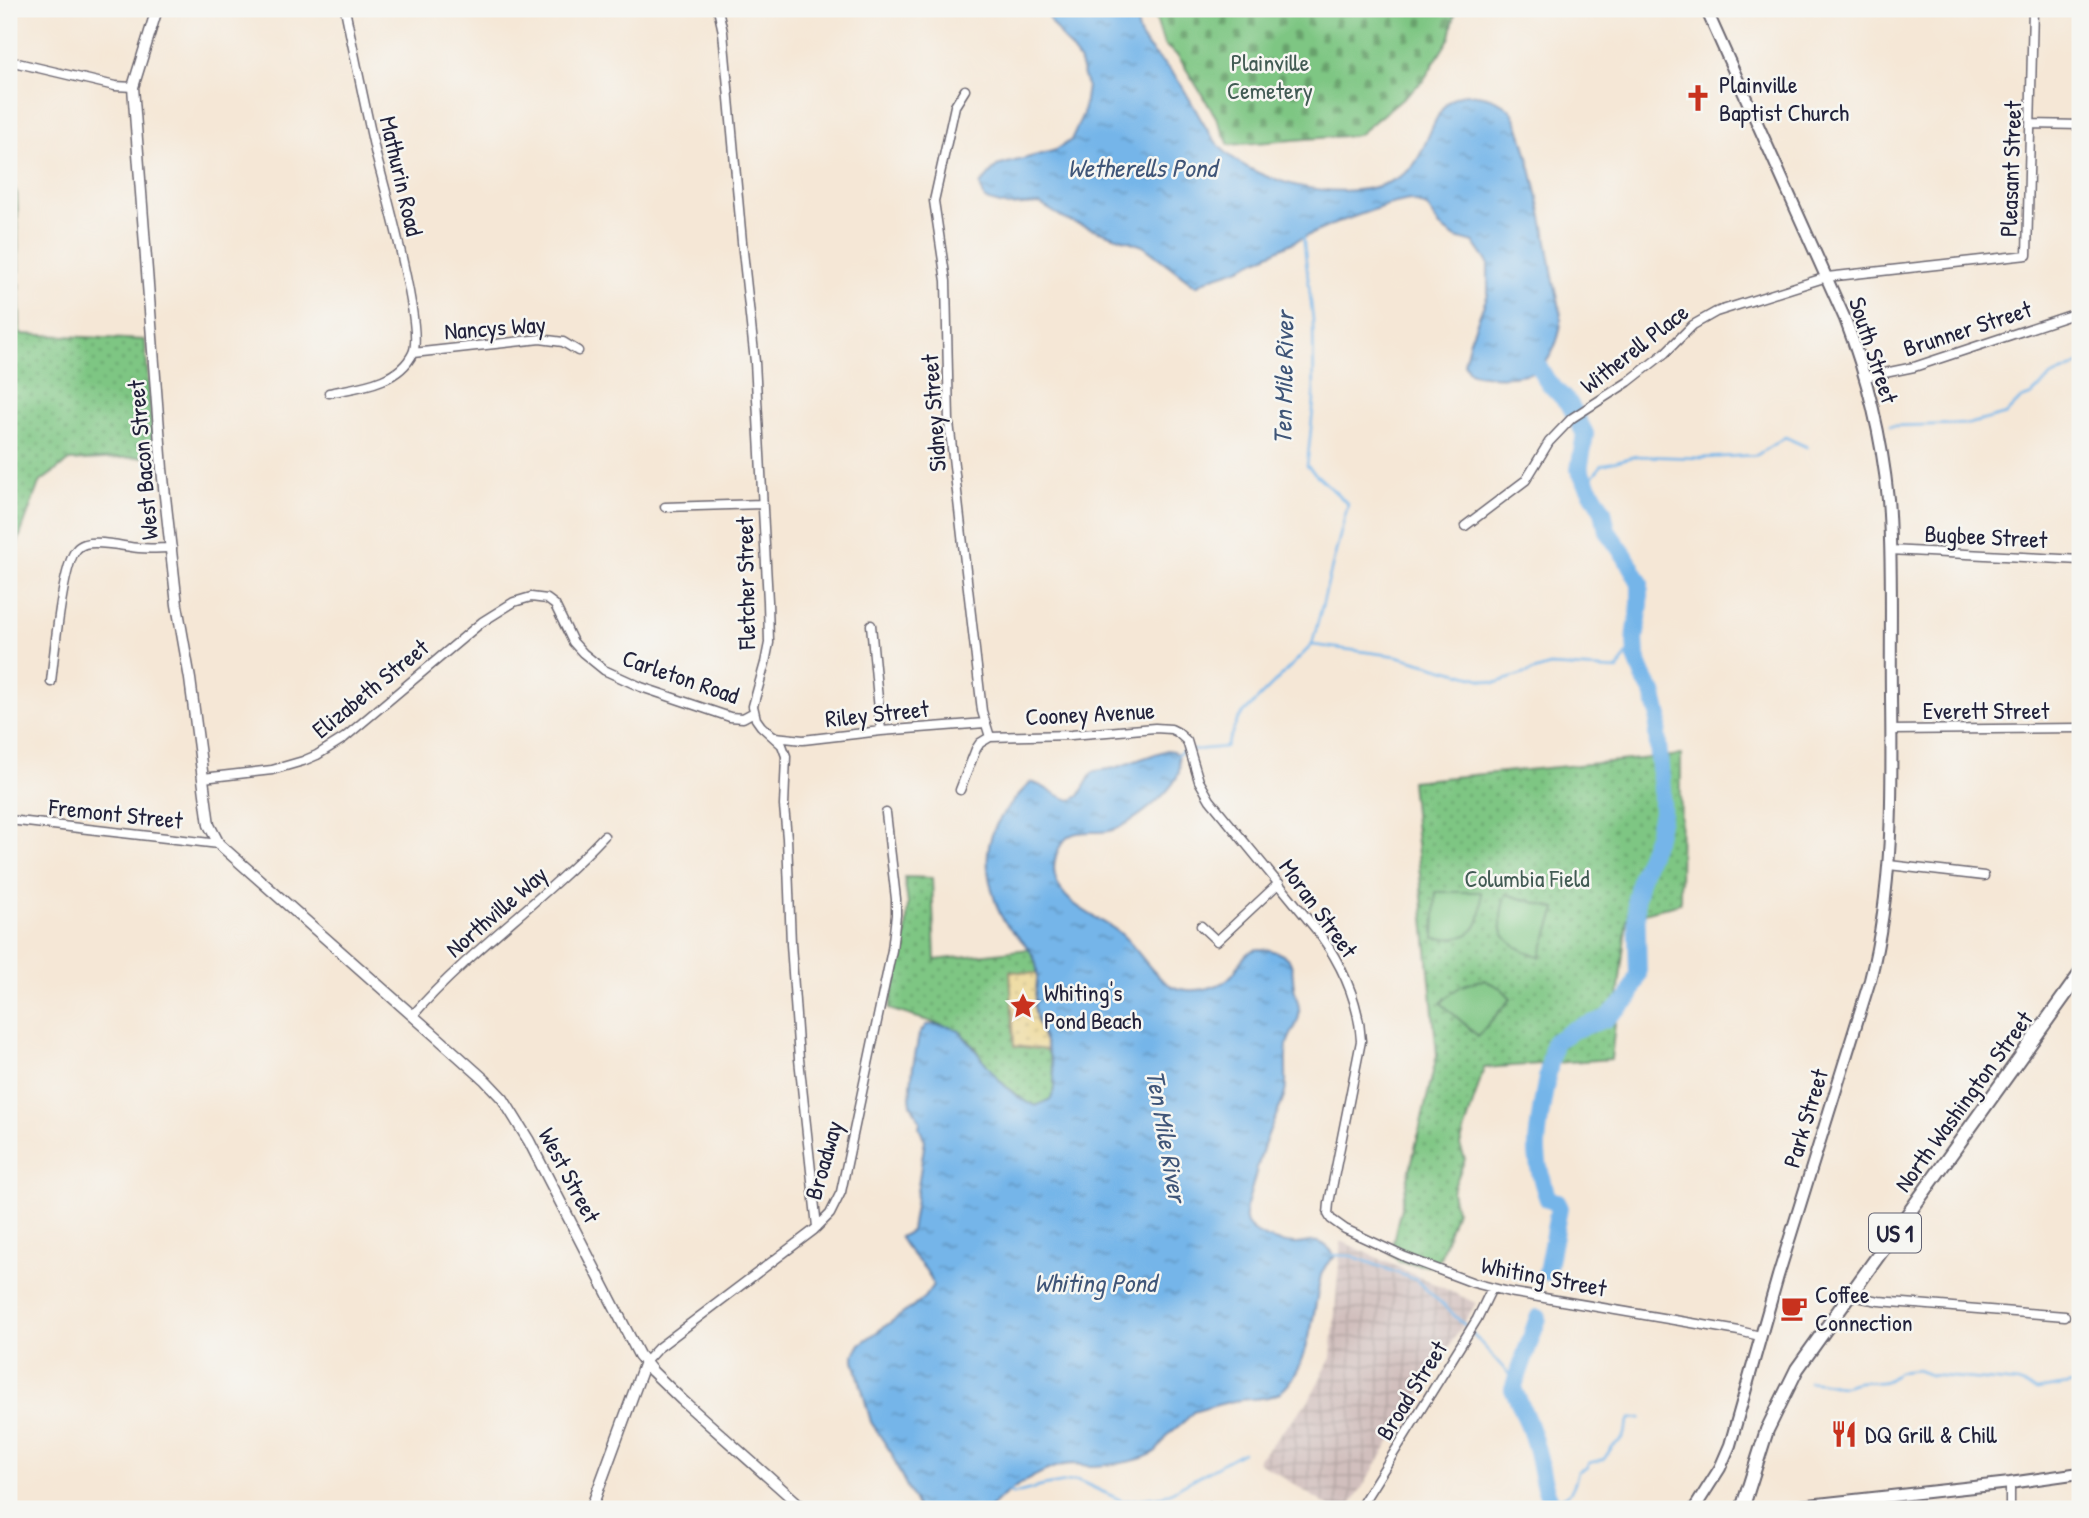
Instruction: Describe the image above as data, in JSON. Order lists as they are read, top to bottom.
{
  "streets": {
    "main road": [
      "South Street",
      "North Washington Street",
      "Park Street",
      "US 1"
    ],
    "street": [
      "Pleasant Street",
      "Mathurin Road",
      "Nancys Way",
      "Brunner Street",
      "Witherell Place",
      "Sidney Street",
      "West Bacon Street",
      "Bugbee Street",
      "Fletcher Street",
      "Carleton Road",
      "Elizabeth Street",
      "Everett Street",
      "Riley Street",
      "Cooney Avenue",
      "Fremont Street",
      "Moran Street",
      "Northville Way",
      "Broadway",
      "West Street",
      "Whiting Street",
      "Broad Street"
    ]
  },
  "crossings": [
    ["Pleasant Street", "Witherell Place"],
    ["Pleasant Street", "South Street"],
    ["Mathurin Road", "Nancys Way"],
    ["Brunner Street", "South Street"],
    ["Witherell Place", "South Street"],
    ["South Street", "Bugbee Street"],
    ["South Street", "Everett Street"],
    ["South Street", "Park Street"],
    ["Sidney Street", "Riley Street"],
    ["Sidney Street", "Cooney Avenue"],
    ["West Bacon Street", "Elizabeth Street"],
    ["West Bacon Street", "Fremont Street"],
    ["West Bacon Street", "West Street"],
    ["Fletcher Street", "Carleton Road"],
    ["Carleton Road", "Elizabeth Street"],
    ["Everett Street", "Park Street"],
    ["Cooney Avenue", "Moran Street"],
    ["Moran Street", "Whiting Street"],
    ["Northville Way", "West Street"],
    ["Park Street", "Whiting Street"],
    ["Broadway", "West Street"],
    ["Whiting Street", "Broad Street"]
  ],
  "water": ["Wetherells Pond", "Ten Mile River", "Whiting Pond"],
  "parks": ["Plainville Cemetery", "Columbia Field"],
  "places": {
    "church": ["Plainville Baptist Church"],
    "place": ["Whiting's Pond Beach"],
    "cafe": ["Coffee Connection"],
    "restaurant": ["DQ Grill & Chill"]
  }
}
